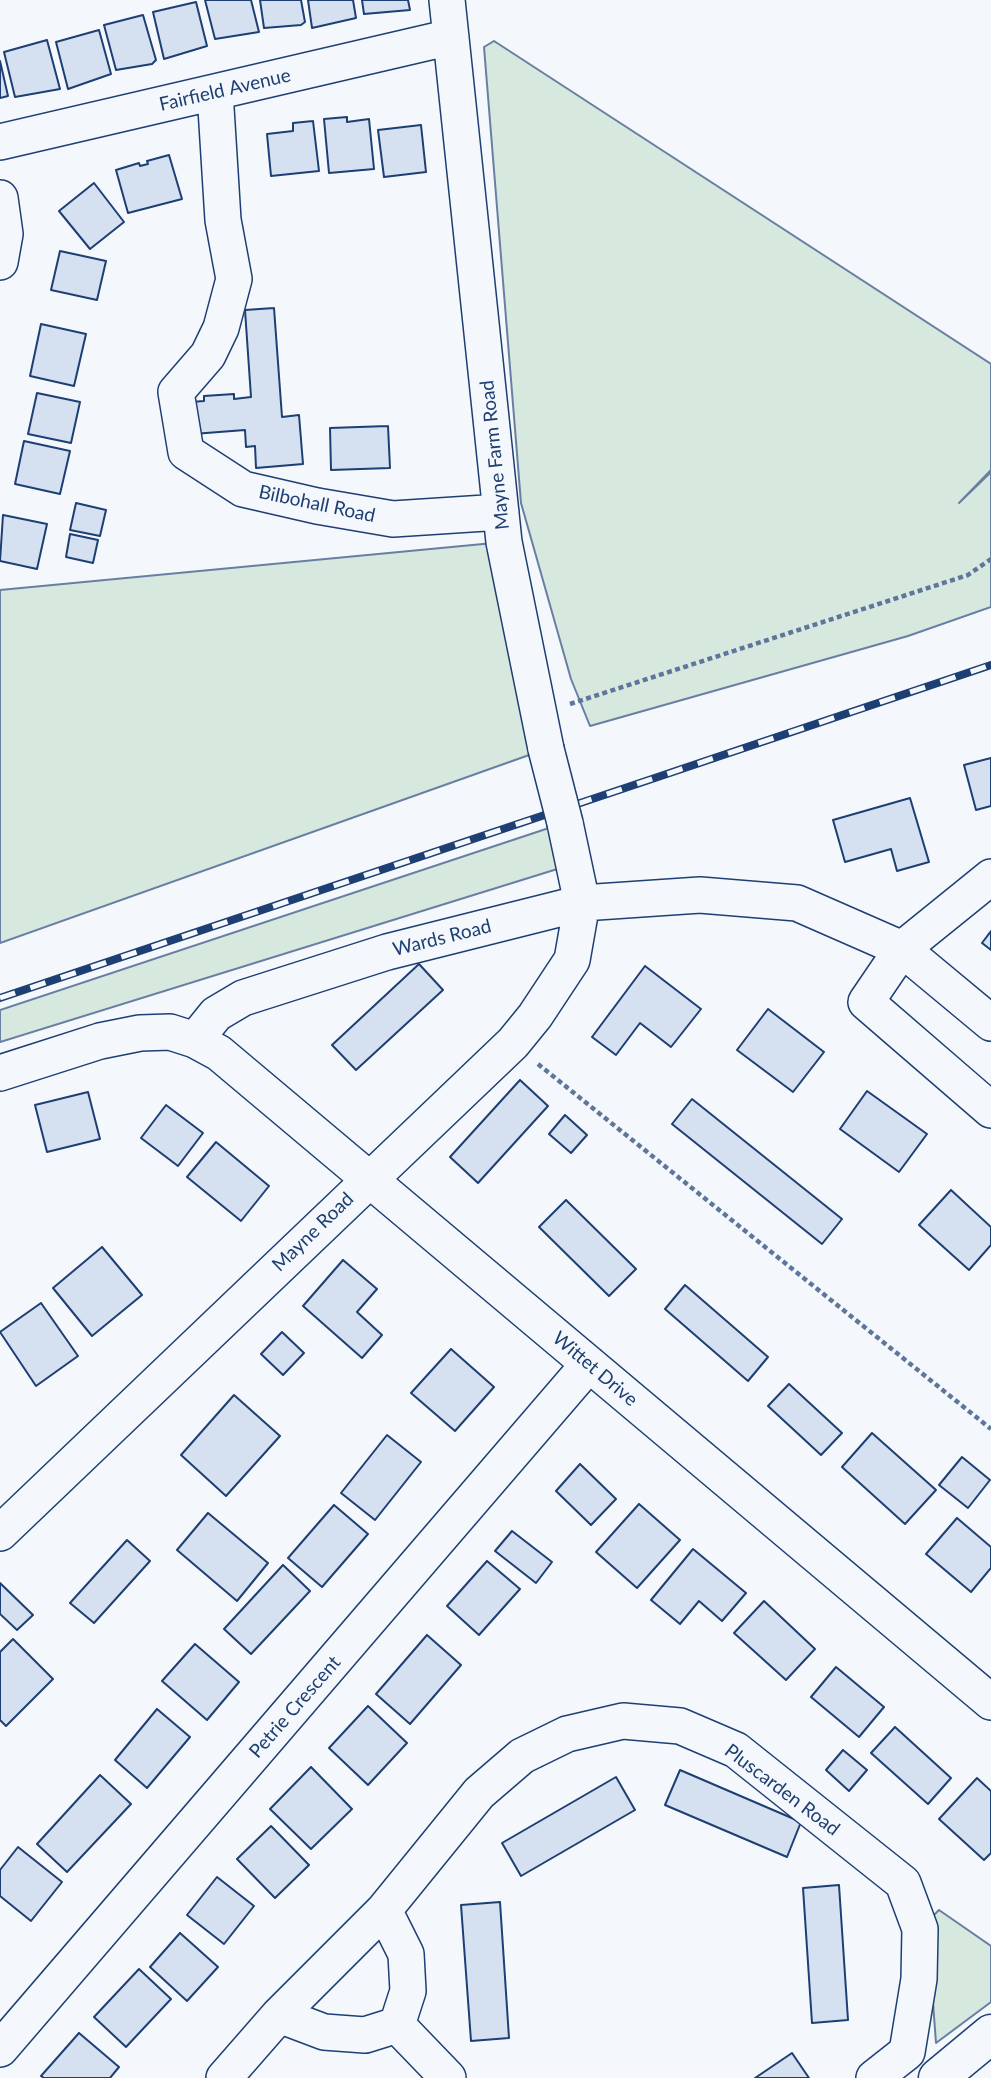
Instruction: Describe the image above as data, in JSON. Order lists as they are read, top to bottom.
{
  "streets": {
    "street": [
      "Fairfield Avenue",
      "Mayne Farm Road",
      "Bilbohall Road",
      "Wards Road",
      "Mayne Road",
      "Wittet Drive",
      "Petrie Crescent",
      "Pluscarden Road"
    ]
  },
  "crossings": [
    ["Fairfield Avenue", "Mayne Farm Road"],
    ["Fairfield Avenue", "Bilbohall Road"],
    ["Mayne Farm Road", "Bilbohall Road"],
    ["Mayne Farm Road", "Wards Road"],
    ["Mayne Farm Road", "Mayne Road"],
    ["Wards Road", "Mayne Road"],
    ["Wards Road", "Wittet Drive"],
    ["Mayne Road", "Wittet Drive"],
    ["Wittet Drive", "Petrie Crescent"]
  ]
}
